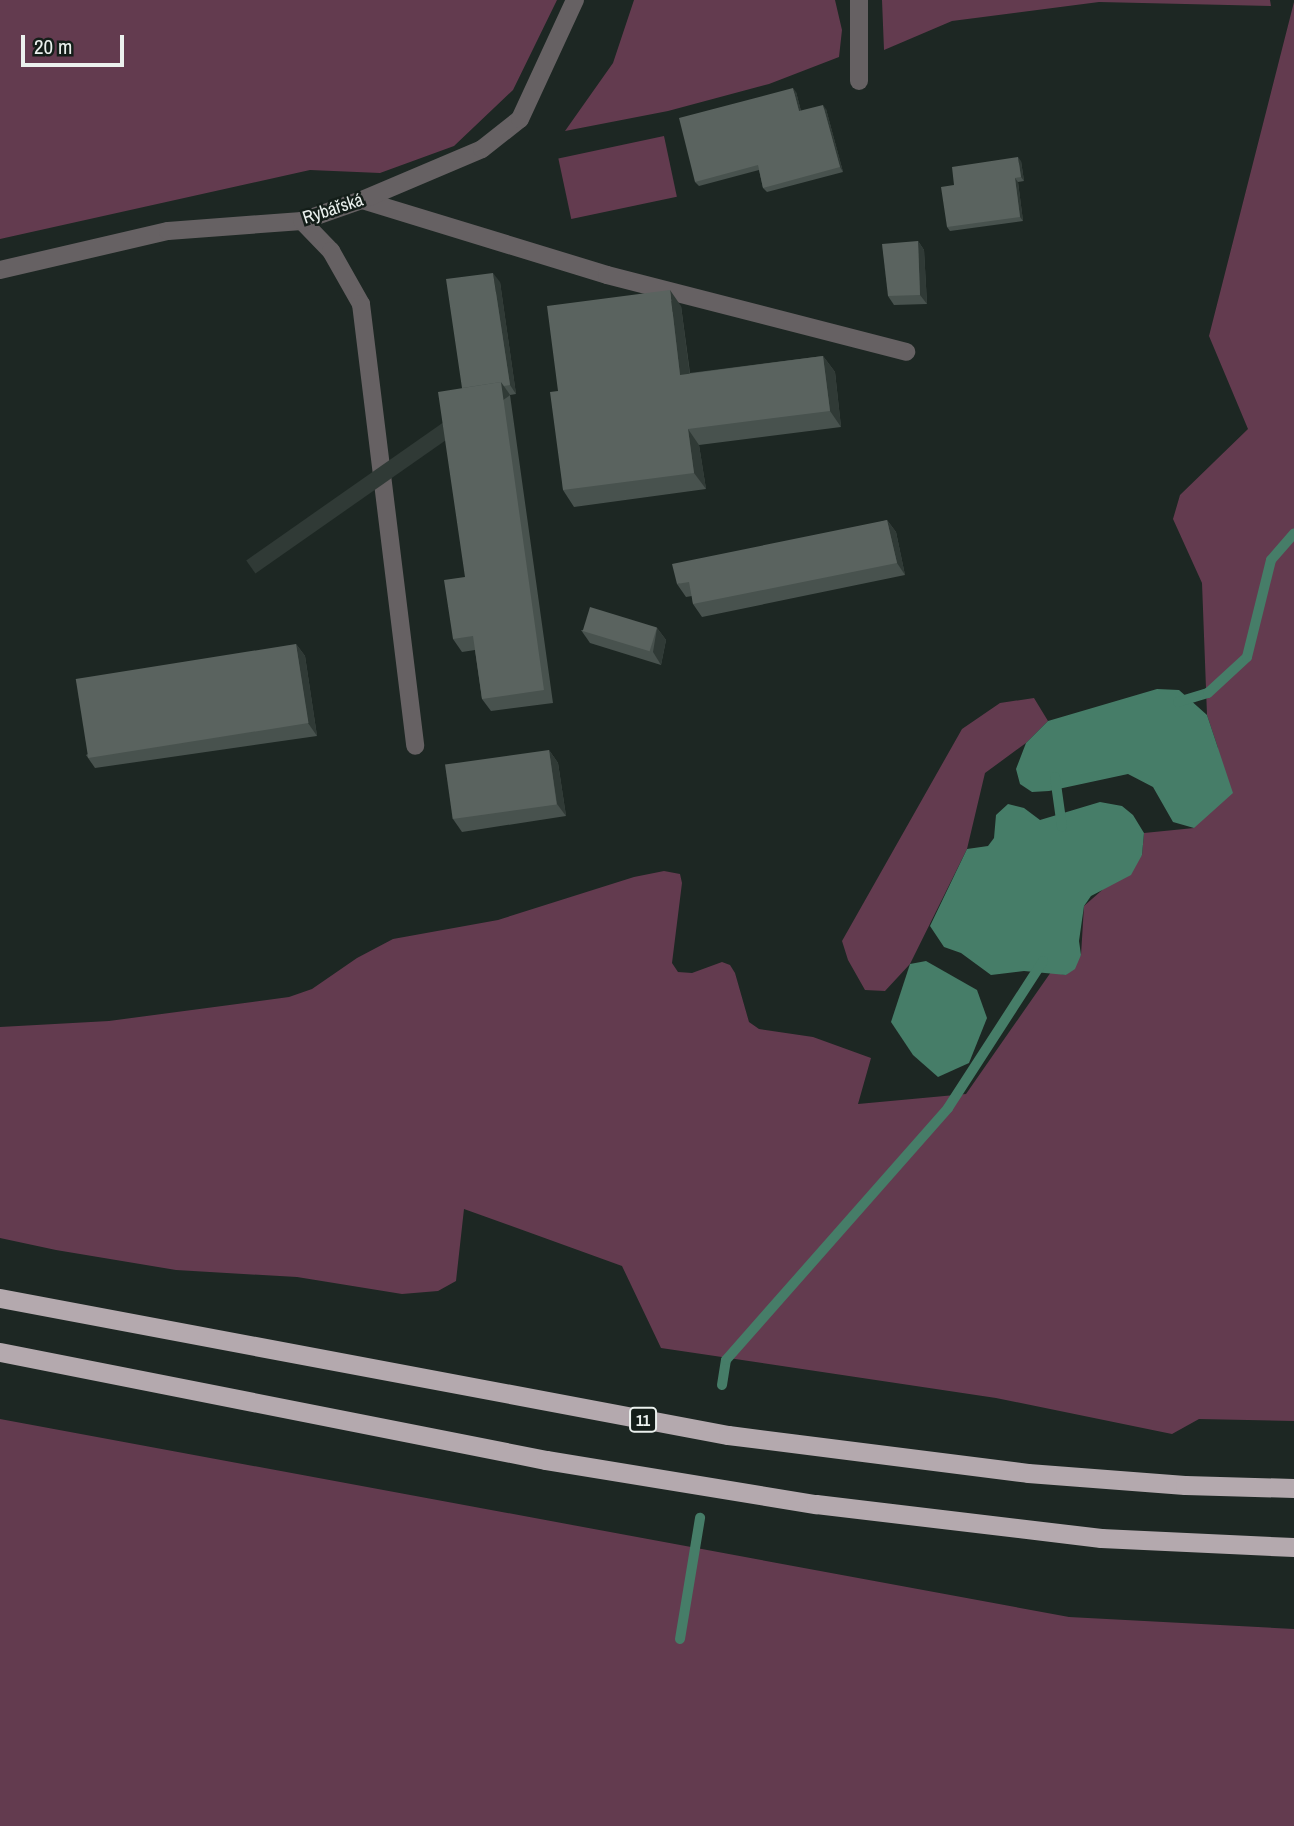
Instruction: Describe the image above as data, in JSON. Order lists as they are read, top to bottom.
{
  "streets": {
    "highway": ["11"],
    "street": ["Rybářská"]
  },
  "scale_bar": "20 m"
}
